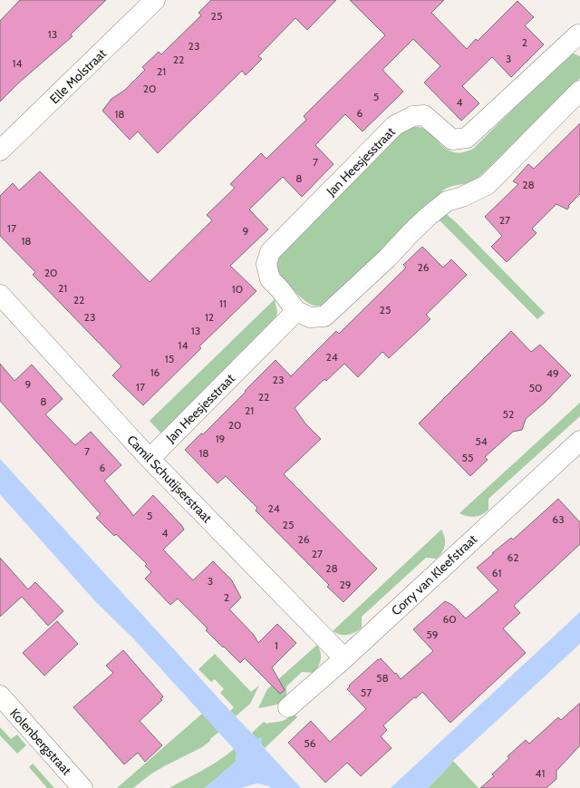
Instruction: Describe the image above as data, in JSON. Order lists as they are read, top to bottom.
{
  "streets": {
    "street": [
      "Elle Molstraat",
      "Jan Heesjesstraat",
      "Camil Schutijserstraat",
      "Corry van Kleefstraat",
      "Kolenbergstraat"
    ]
  },
  "crossings": [
    ["Jan Heesjesstraat", "Camil Schutijserstraat"],
    ["Camil Schutijserstraat", "Corry van Kleefstraat"]
  ],
  "house_numbers": [
    "25",
    "13",
    "2",
    "23",
    "3",
    "22",
    "14",
    "21",
    "20",
    "5",
    "4",
    "6",
    "18",
    "7",
    "8",
    "28",
    "27",
    "17",
    "9",
    "18",
    "26",
    "20",
    "21",
    "10",
    "22",
    "11",
    "25",
    "23",
    "12",
    "13",
    "14",
    "24",
    "15",
    "16",
    "49",
    "23",
    "9",
    "17",
    "50",
    "22",
    "8",
    "21",
    "52",
    "20",
    "19",
    "54",
    "7",
    "18",
    "55",
    "6",
    "24",
    "5",
    "63",
    "25",
    "4",
    "26",
    "27",
    "62",
    "28",
    "61",
    "3",
    "29",
    "2",
    "60",
    "59",
    "1",
    "58",
    "57",
    "56",
    "41"
  ]
}
